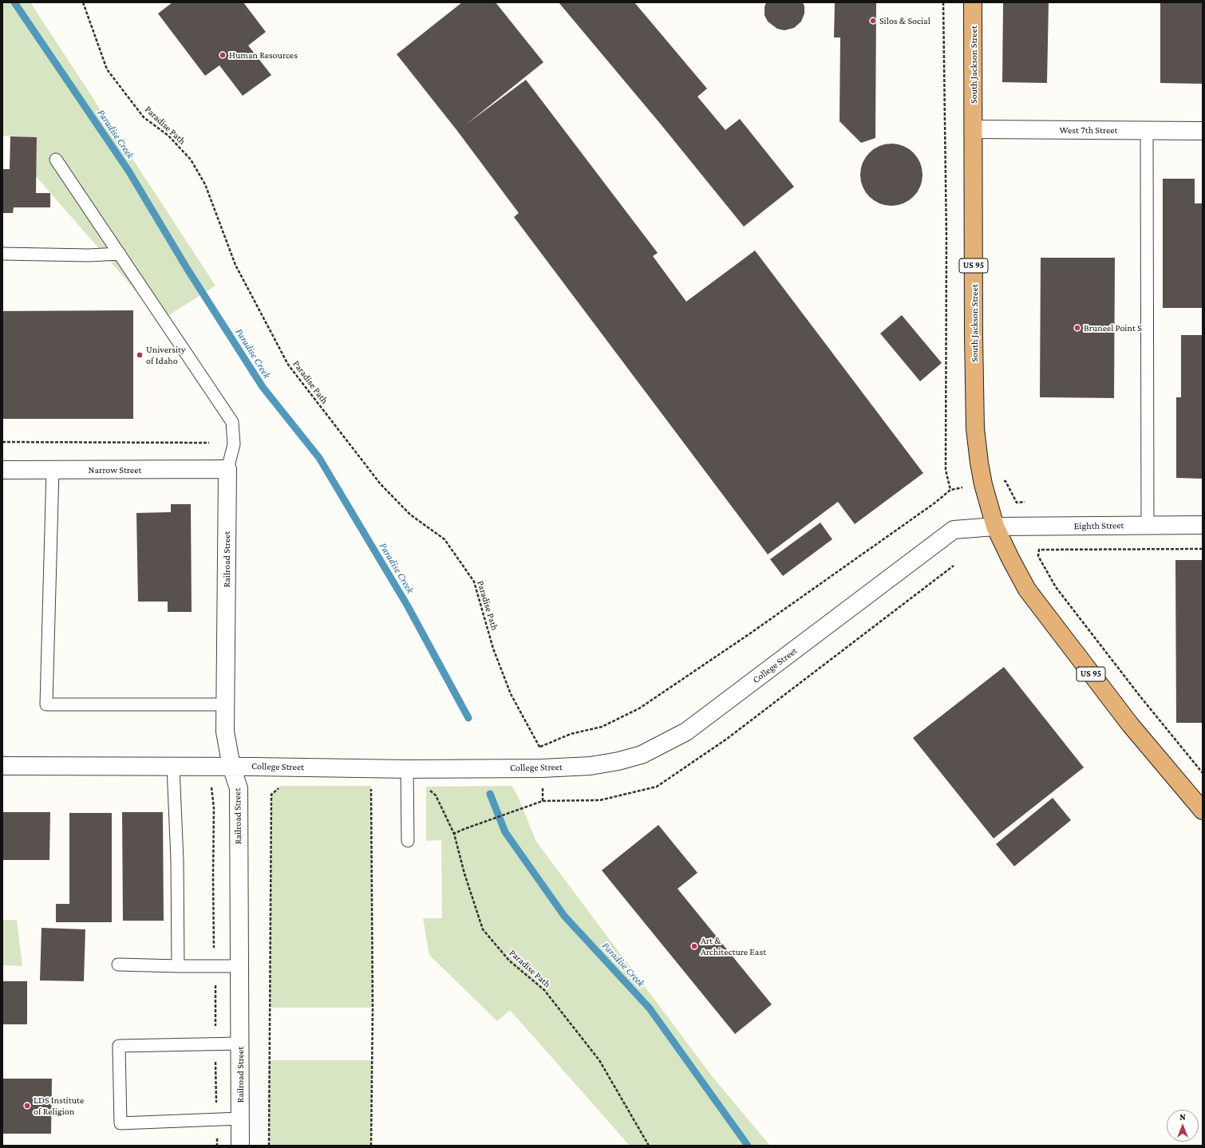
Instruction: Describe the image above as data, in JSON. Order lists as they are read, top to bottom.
{
  "streets": {
    "highway": ["South Jackson Street", "US 95"],
    "street": [
      "West 7th Street",
      "Narrow Street",
      "Eighth Street",
      "Railroad Street",
      "College Street"
    ],
    "path": ["Paradise Path"]
  },
  "crossings": [
    ["South Jackson Street", "West 7th Street"],
    ["South Jackson Street", "US 95"],
    ["South Jackson Street", "Eighth Street"],
    ["South Jackson Street", "College Street"],
    ["US 95", "Eighth Street"],
    ["US 95", "College Street"],
    ["Narrow Street", "Railroad Street"],
    ["Eighth Street", "College Street"],
    ["Railroad Street", "College Street"]
  ],
  "water": ["Paradise Creek"],
  "places": [
    "Silos & Social",
    "Human Resources",
    "Bruneel Point S",
    "University of Idaho",
    "Art & Architecture East",
    "LDS Institute of Religion"
  ],
  "north": "top"
}
